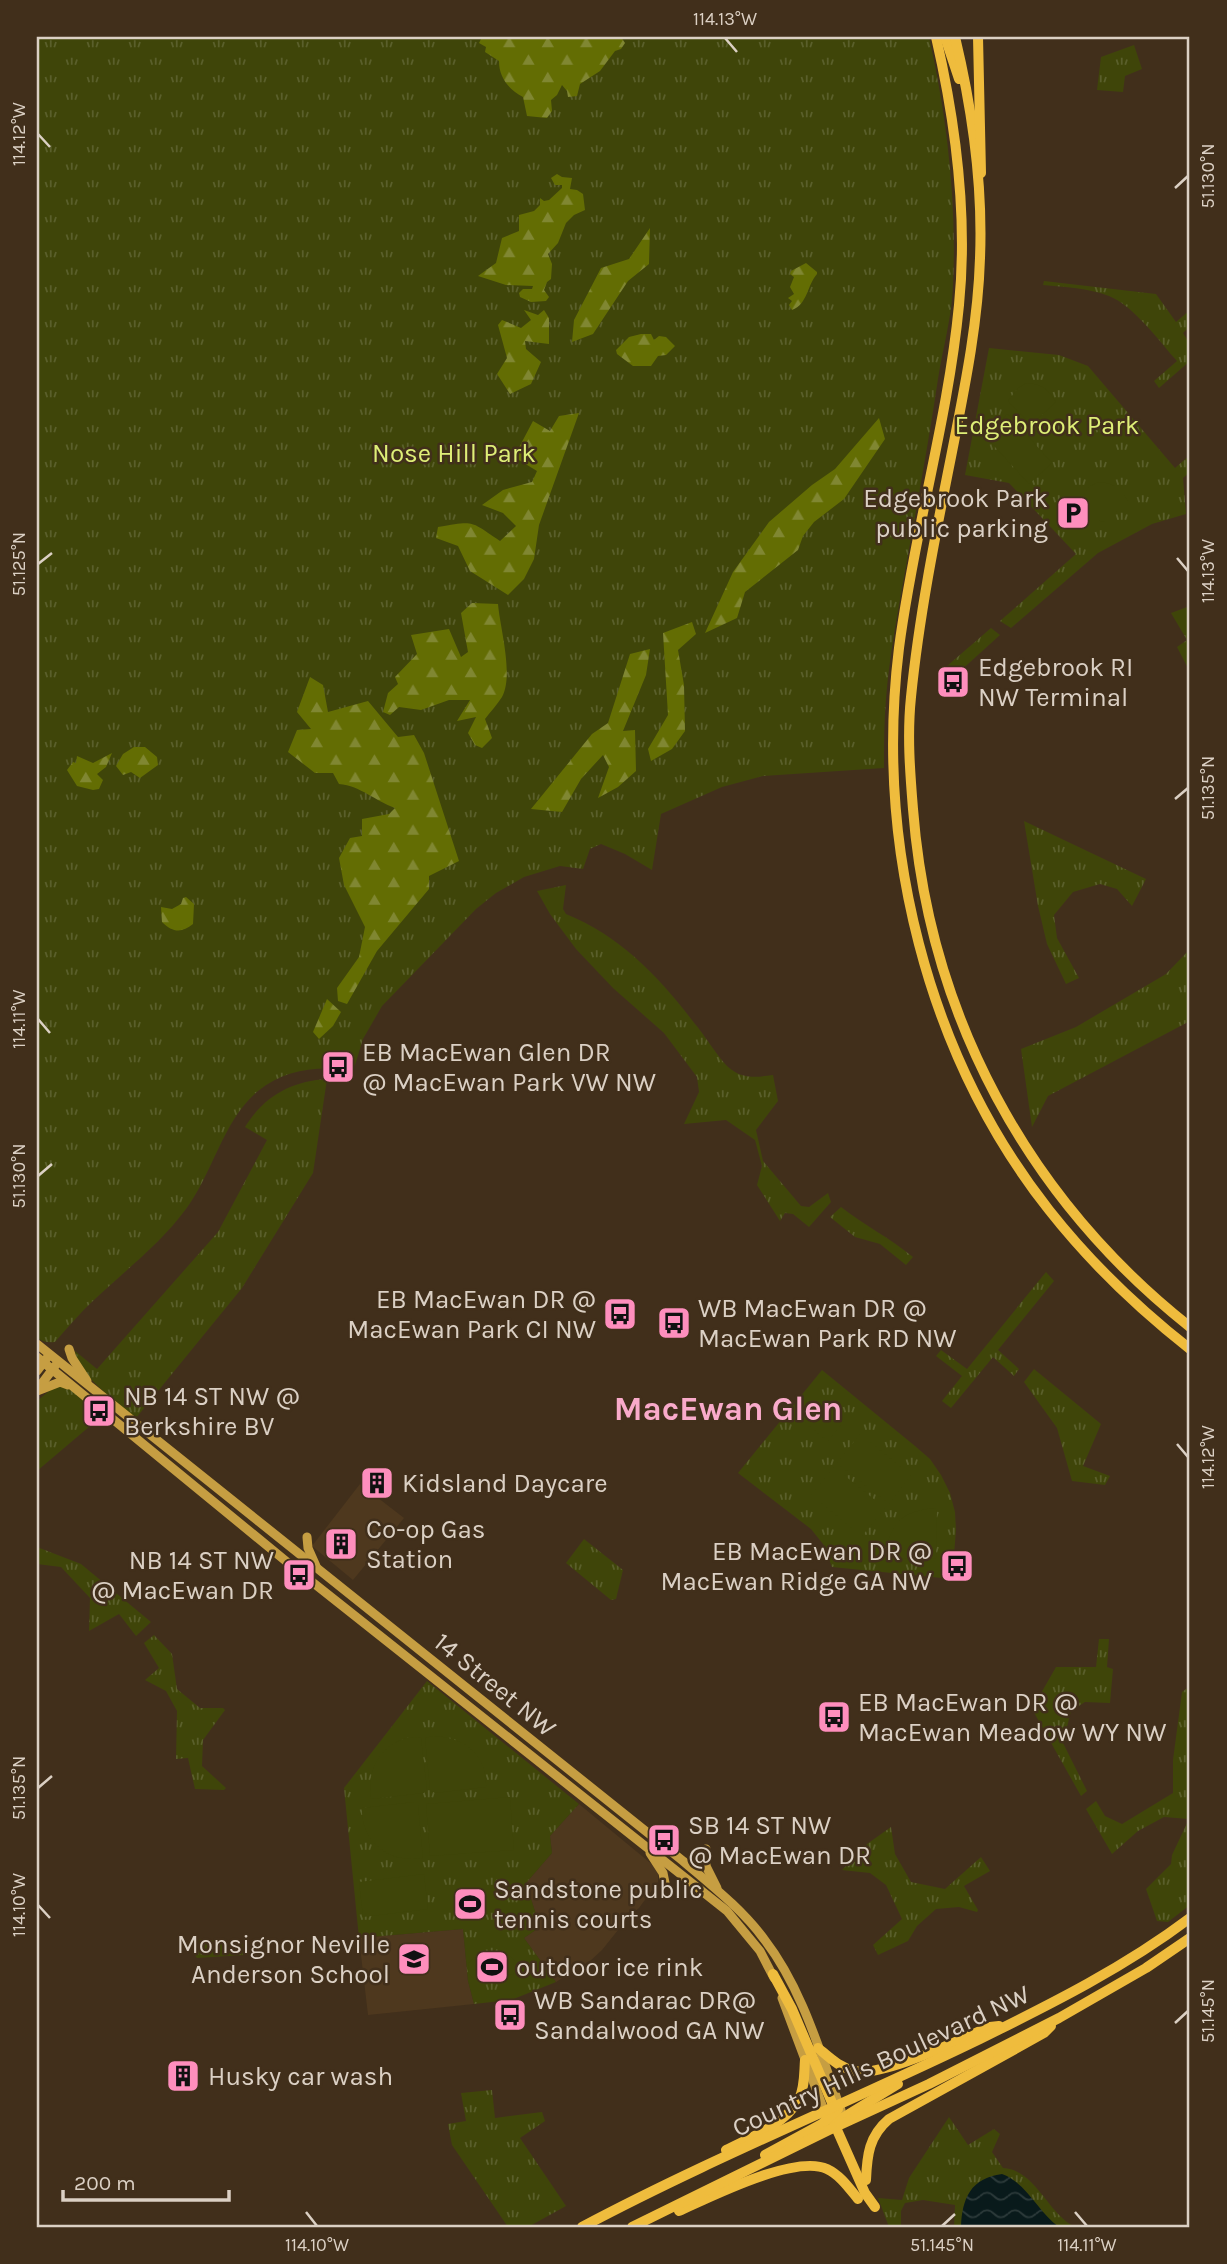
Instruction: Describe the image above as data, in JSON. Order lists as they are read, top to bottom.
{
  "streets": {
    "main road": ["14 Street NW", "Country Hills Boulevard NW"]
  },
  "crossings": [
    ["14 Street NW", "Country Hills Boulevard NW"]
  ],
  "districts": ["MacEwan Glen"],
  "parks": ["Edgebrook Park", "Nose Hill Park"],
  "places": {
    "parking": ["Edgebrook Park public parking"],
    "bus stop": [
      "Edgebrook RI NW Terminal",
      "EB MacEwan Glen DR @ MacEwan Park VW NW",
      "EB MacEwan DR @ MacEwan Park CI NW",
      "WB MacEwan DR @ MacEwan Park RD NW",
      "NB 14 ST NW @ Berkshire BV",
      "EB MacEwan DR @ MacEwan Ridge GA NW",
      "NB 14 ST NW @ MacEwan DR",
      "EB MacEwan DR @ MacEwan Meadow WY NW",
      "SB 14 ST NW @ MacEwan DR",
      "WB Sandarac DR@ Sandalwood GA NW"
    ],
    "building": ["Kidsland Daycare", "Co-op Gas Station", "Husky car wash"],
    "sports": ["Sandstone public tennis courts", "outdoor ice rink"],
    "school or university": ["Monsignor Neville Anderson School"]
  },
  "scale_bar": "200 m",
  "coordinates": [
    "114.13°W",
    "114.12°W",
    "51.130°N",
    "51.125°N",
    "51.135°N",
    "114.11°W",
    "114.10°W",
    "51.145°N"
  ]
}
